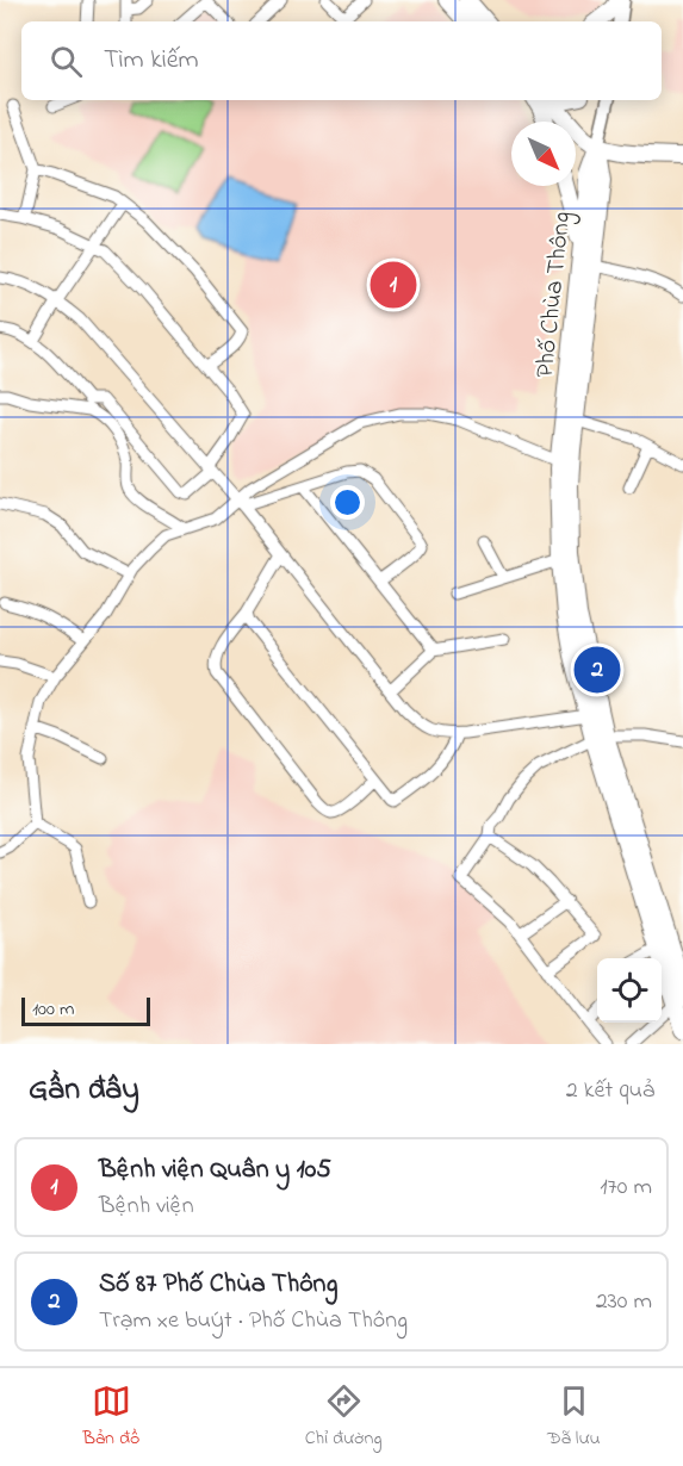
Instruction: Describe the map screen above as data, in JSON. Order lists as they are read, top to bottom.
{
  "streets": {
    "highway": ["Phố Chùa Thông"]
  },
  "scale_bar": "100 m",
  "north": "bottom right",
  "page": {
    "search": "Tìm kiếm",
    "pins": ["1", "2"],
    "scale": "100 m",
    "heading": ["Gần đây", "2 kết quả"],
    "list": [
      {
        "mark": "1",
        "name": "Bệnh viện Quân y 105",
        "note": "Bệnh viện",
        "value": "170 m"
      },
      {
        "mark": "2",
        "name": "Số 87 Phố Chùa Thông",
        "note": "Trạm xe buýt · Phố Chùa Thông",
        "value": "230 m"
      }
    ],
    "nav": ["Bản đồ", "Chỉ đường", "Đã lưu"]
  }
}
